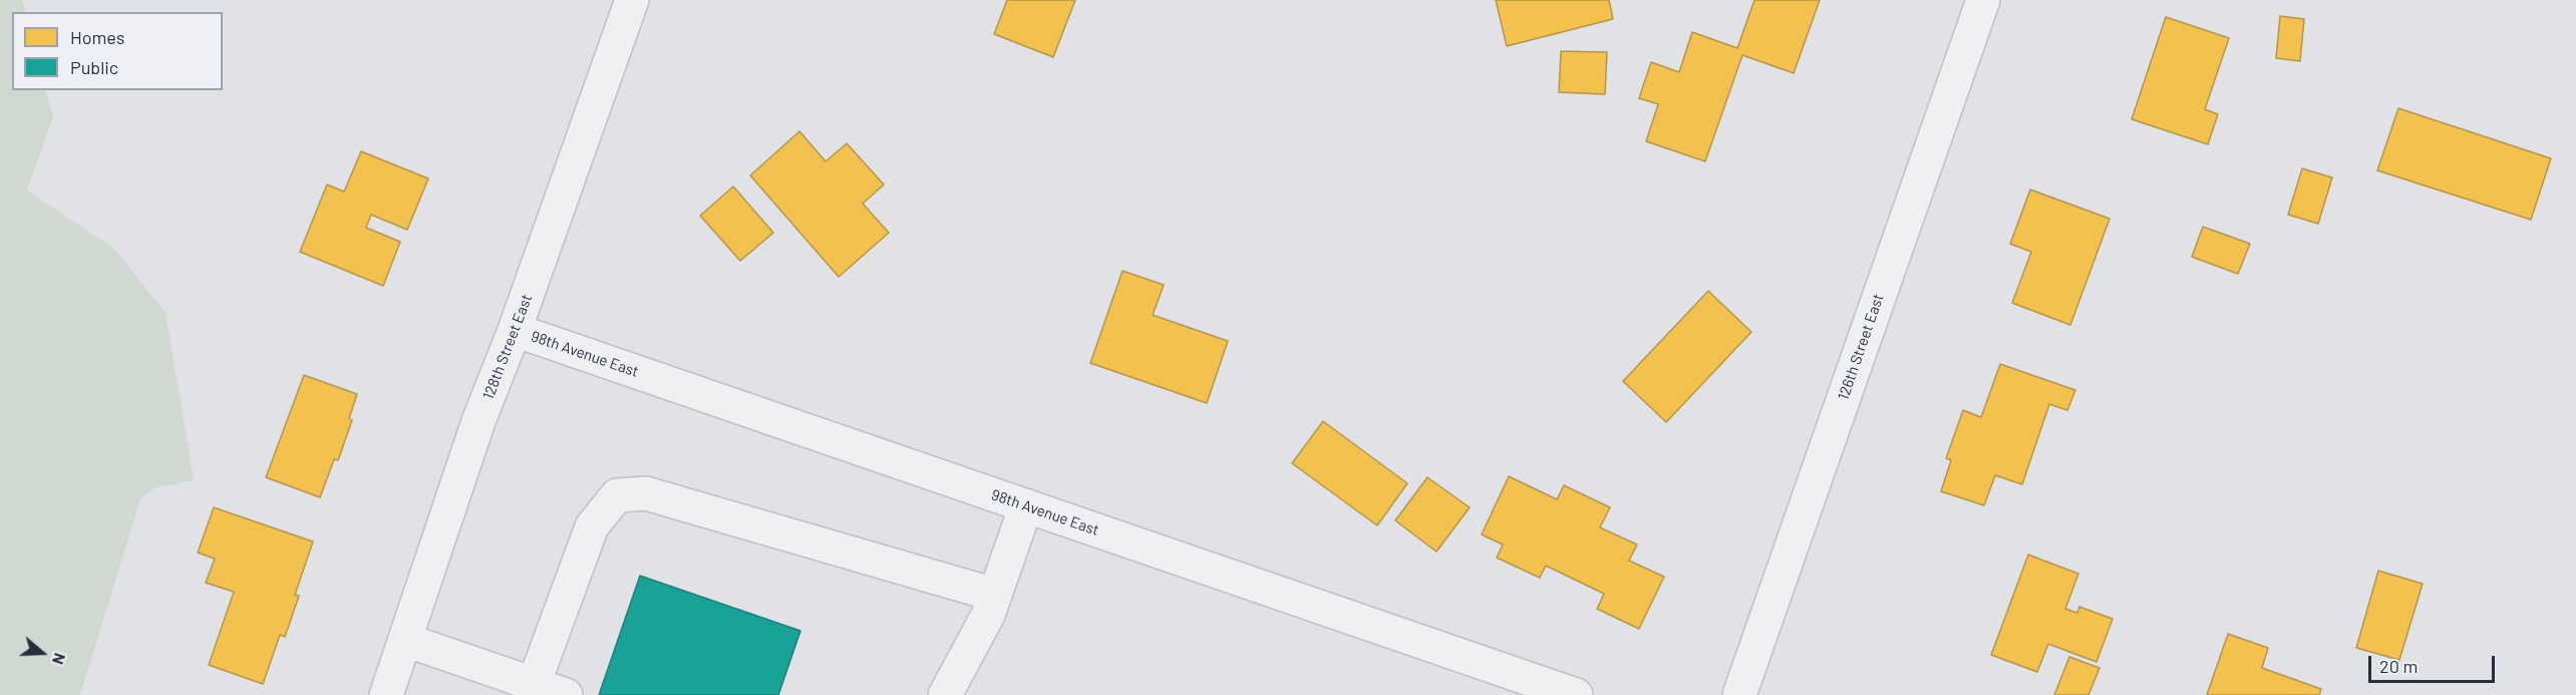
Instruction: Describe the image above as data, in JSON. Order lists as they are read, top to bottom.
{
  "streets": {
    "street": ["128th Street East", "126th Street East", "98th Avenue East"]
  },
  "crossings": [
    ["128th Street East", "98th Avenue East"]
  ],
  "legend": ["Homes", "Public"],
  "scale_bar": "20 m",
  "north": "right"
}
